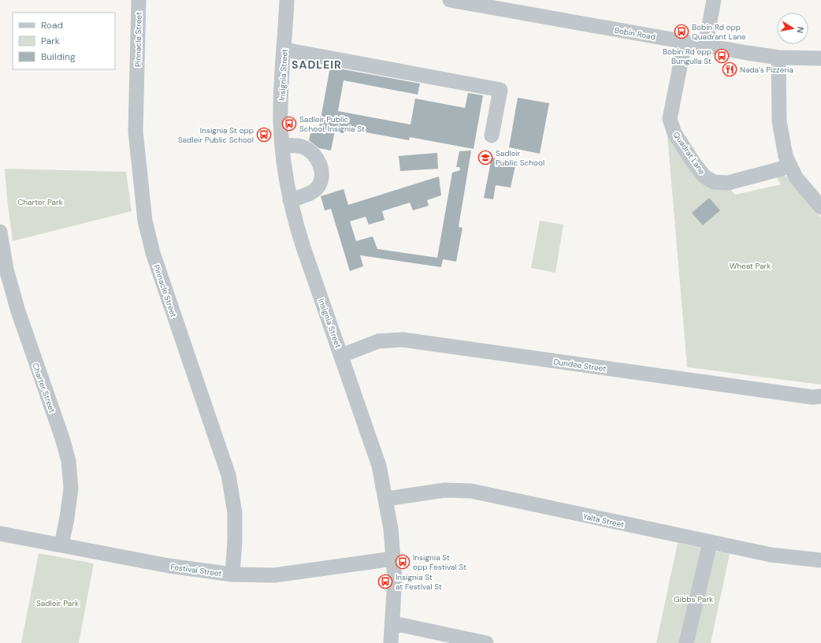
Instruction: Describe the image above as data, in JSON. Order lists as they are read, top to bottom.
{
  "streets": {
    "street": [
      "Bobin Road",
      "Pinnacle Street",
      "Insignia Street",
      "Quadrat Lane",
      "Dundee Street",
      "Charter Street",
      "Yalta Street",
      "Festival Street"
    ]
  },
  "crossings": [
    ["Bobin Road", "Quadrat Lane"],
    ["Pinnacle Street", "Festival Street"],
    ["Insignia Street", "Dundee Street"],
    ["Insignia Street", "Yalta Street"],
    ["Insignia Street", "Festival Street"],
    ["Charter Street", "Festival Street"]
  ],
  "districts": ["SADLEIR"],
  "parks": [
    "Charter Park",
    "Wheat Park",
    "Gibbs Park",
    "Sadleir Park"
  ],
  "places": {
    "bus stop": [
      "Bobin Rd opp Quadrant Lane",
      "Bobin Rd opp Bungulla St",
      "Sadleir Public School, Insignia St",
      "Insignia St opp Sadleir Public School",
      "Insignia St opp Festival St",
      "Insignia St at Festival St"
    ],
    "restaurant": ["Nada's Pizzeria"],
    "school or university": ["Sadleir Public School"]
  },
  "legend": ["Road", "Park", "Building"],
  "north": "right"
}
